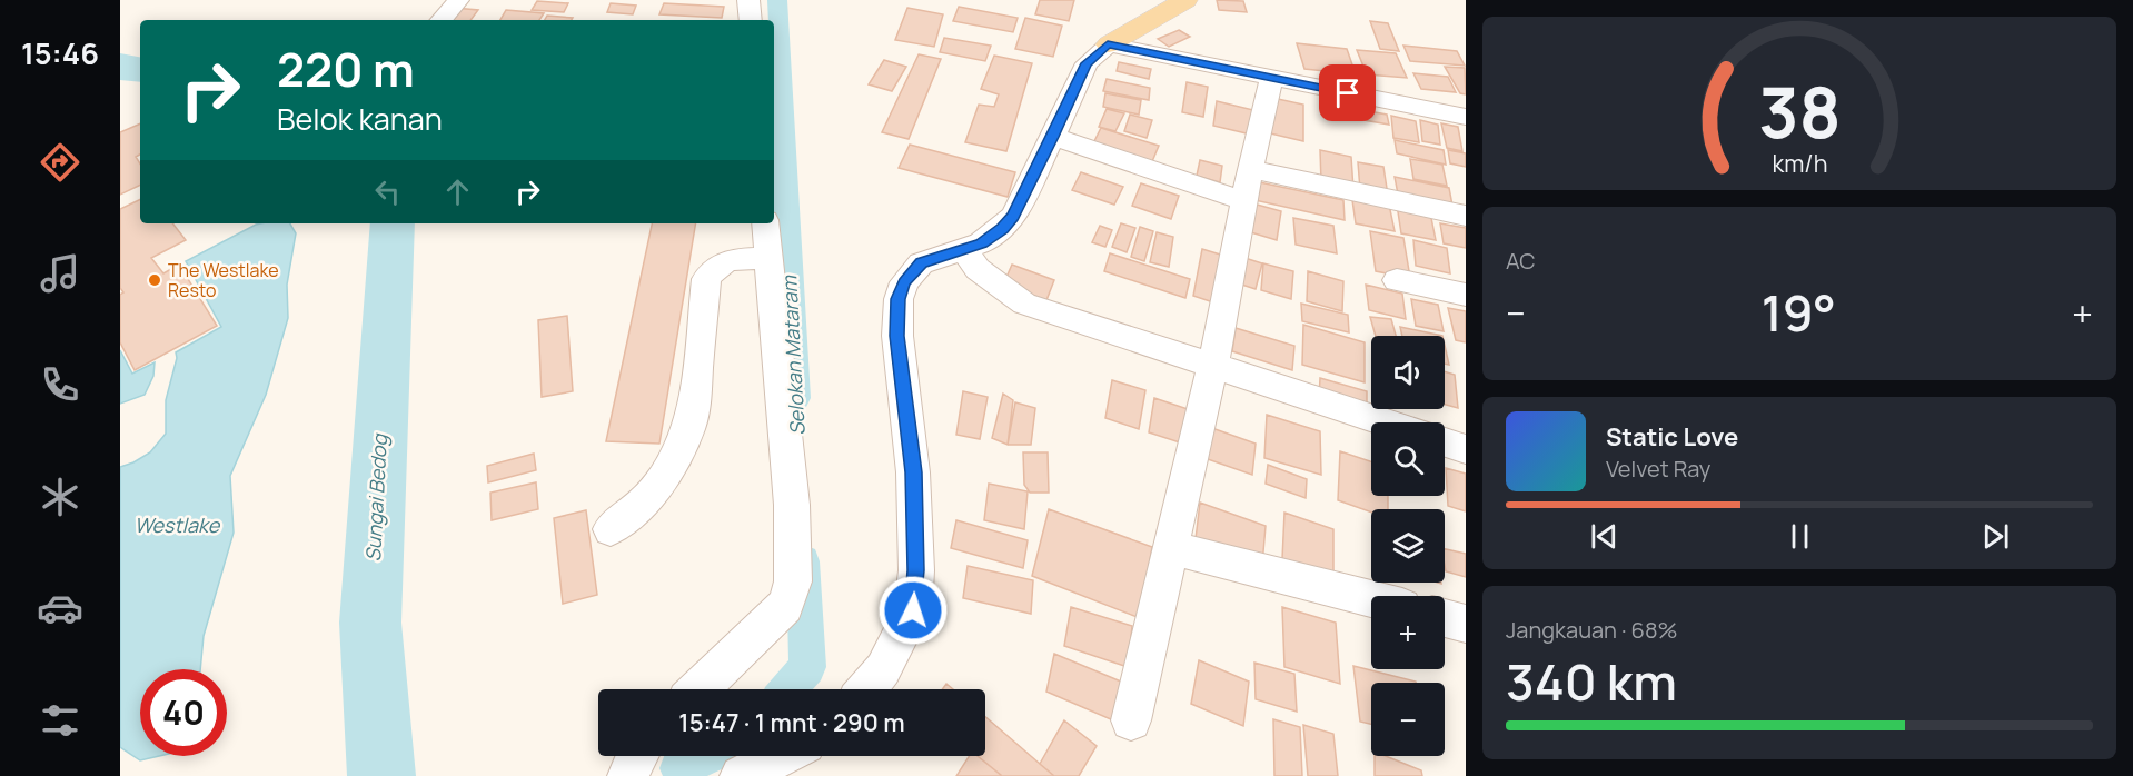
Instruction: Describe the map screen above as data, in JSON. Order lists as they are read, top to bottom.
{
  "water": ["Selokan Mataram", "Sungai Bedog", "Westlake"],
  "places": ["The Westlake Resto"],
  "page": {
    "tabs": "15:46",
    "turn": ["220 m", "Belok kanan"],
    "tile": [
      "AC",
      ["Jangkauan · 68%", "340 km"]
    ],
    "heat": ["−", "19°", "+"],
    "map_buttons": ["+", "−"],
    "song": ["Static Love", "Velvet Ray"],
    "limit": "40",
    "trip": "15:47 · 1 mnt · 290 m",
    "gauge": ["38", "km/h"]
  }
}
